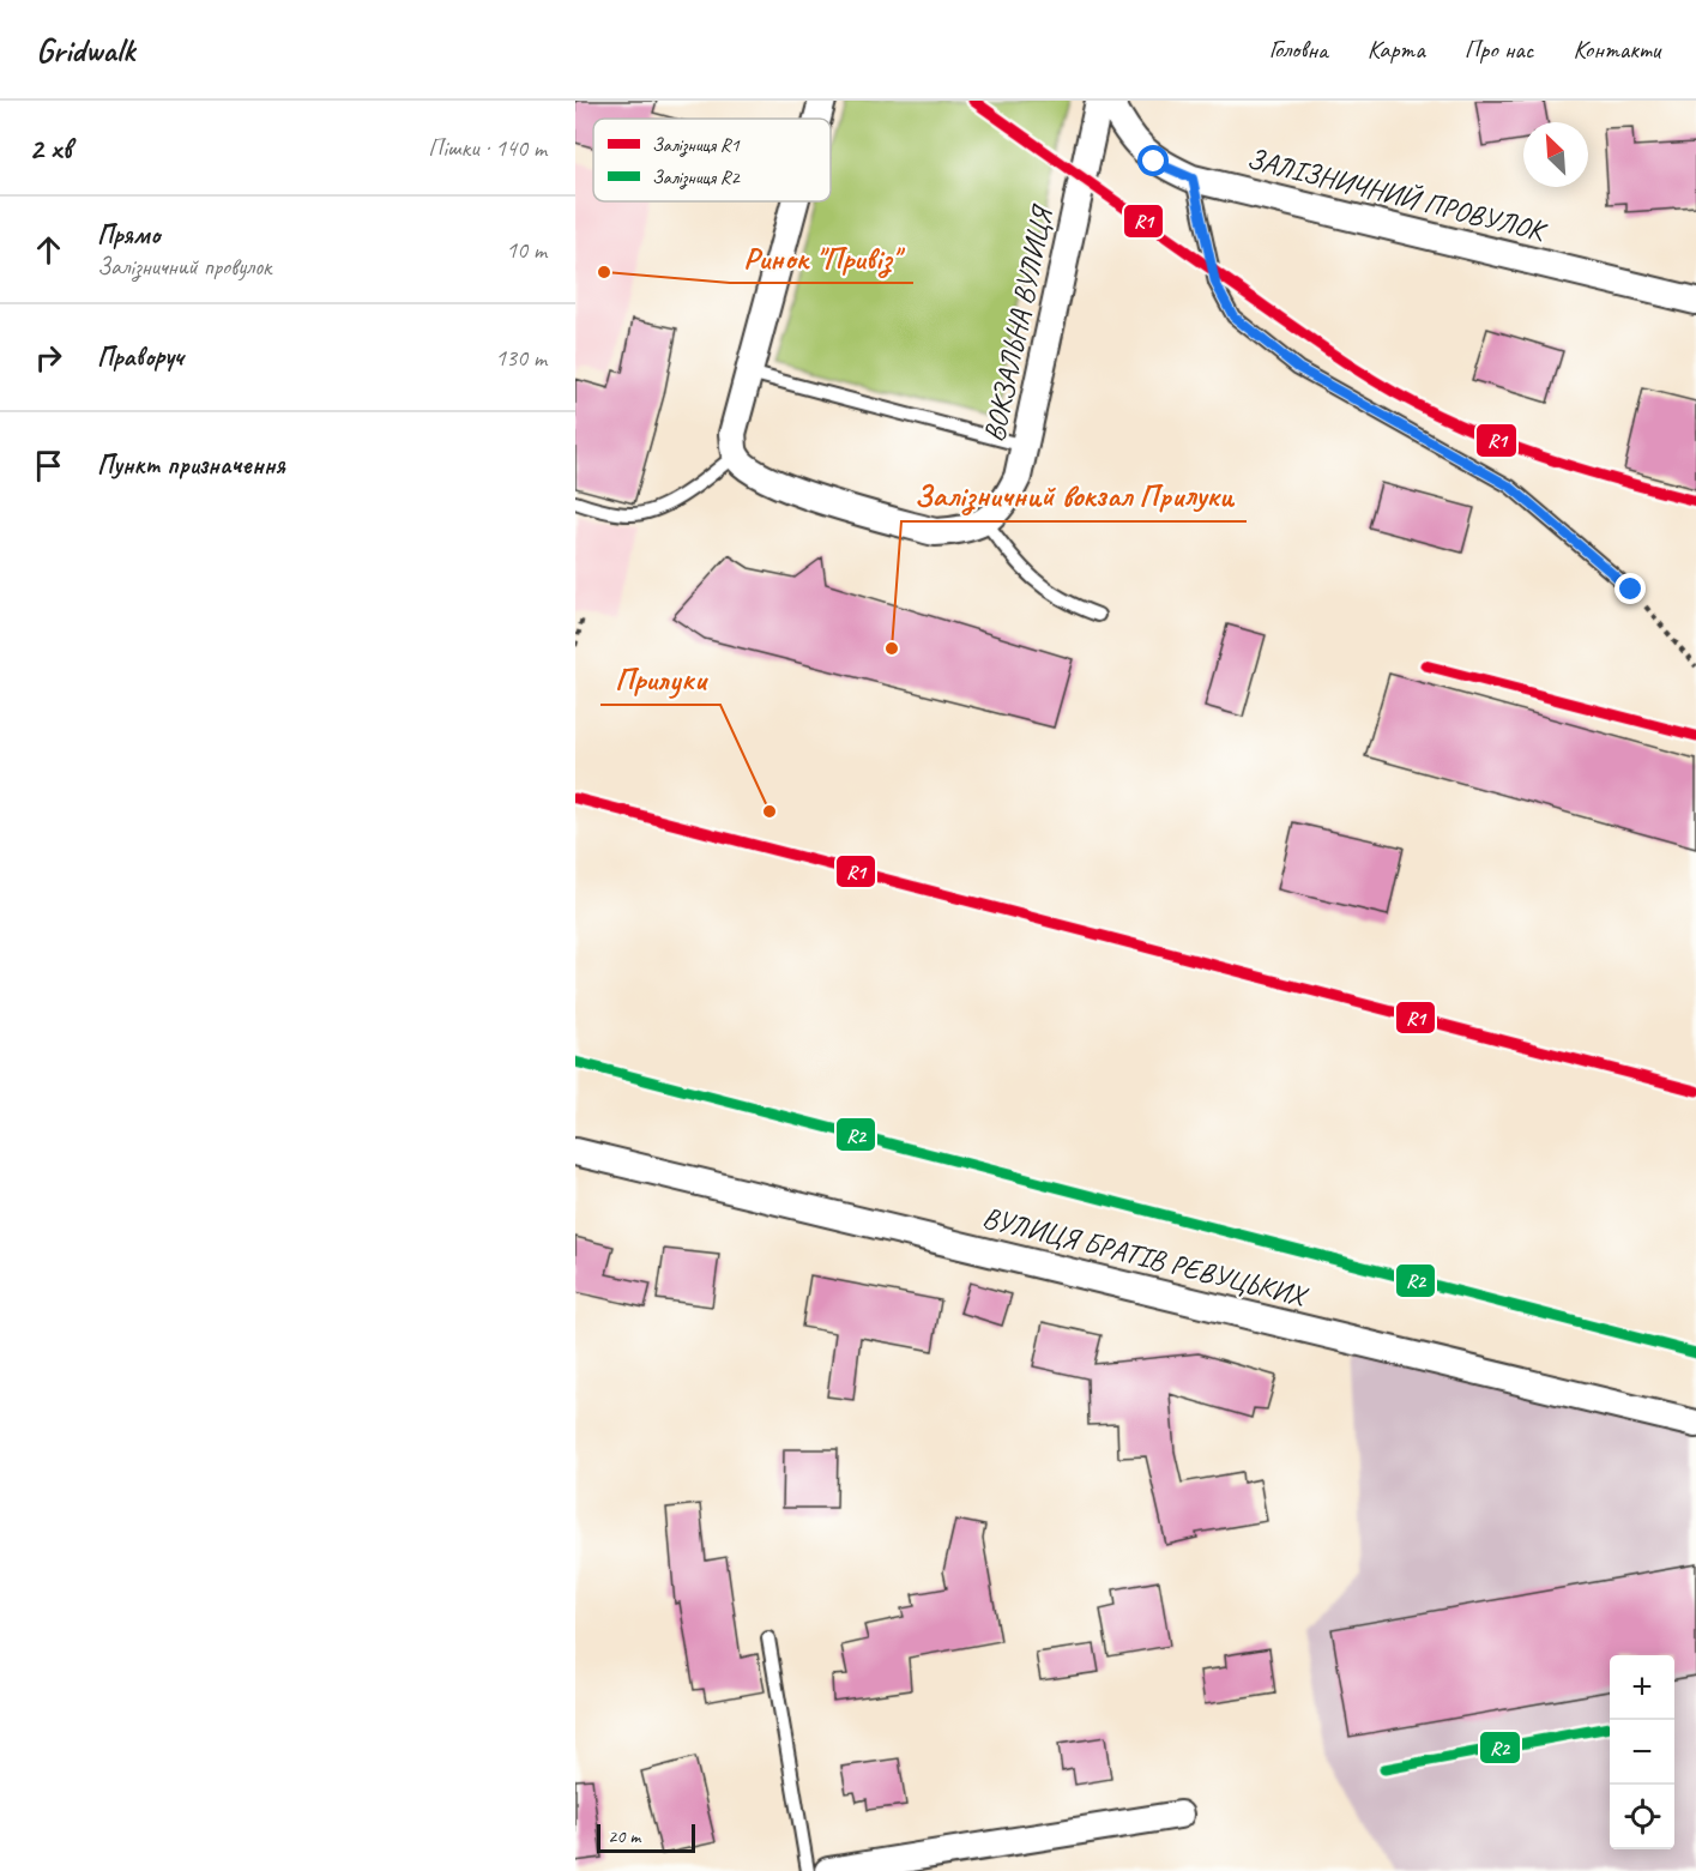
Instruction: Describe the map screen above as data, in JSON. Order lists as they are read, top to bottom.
{
  "streets": {
    "street": ["ЗАЛІЗНИЧНИЙ ПРОВУЛОК", "ВОКЗАЛЬНА ВУЛИЦЯ", "ВУЛИЦЯ БРАТІВ РЕВУЦЬКИХ"]
  },
  "places": ["Ринок \"Привіз\"", "Залізничний вокзал Прилуки", "Прилуки"],
  "lines": ["rail line R1", "rail line R2"],
  "legend": ["Залізниця R1", "Залізниця R2"],
  "scale_bar": "20 m",
  "north": "top left",
  "page": {
    "header": "Gridwalk",
    "nav": [
      "Головна",
      "Карта",
      "Про нас",
      "Контакти"
    ],
    "heading": ["2 хв", "Пішки · 140 m"],
    "list": [
      ["Прямо", "Залізничний провулок", "10 m"],
      ["Праворуч", "130 m"],
      "Пункт призначення"
    ],
    "map_buttons": ["+", "−"],
    "scale": "20 m"
  }
}
